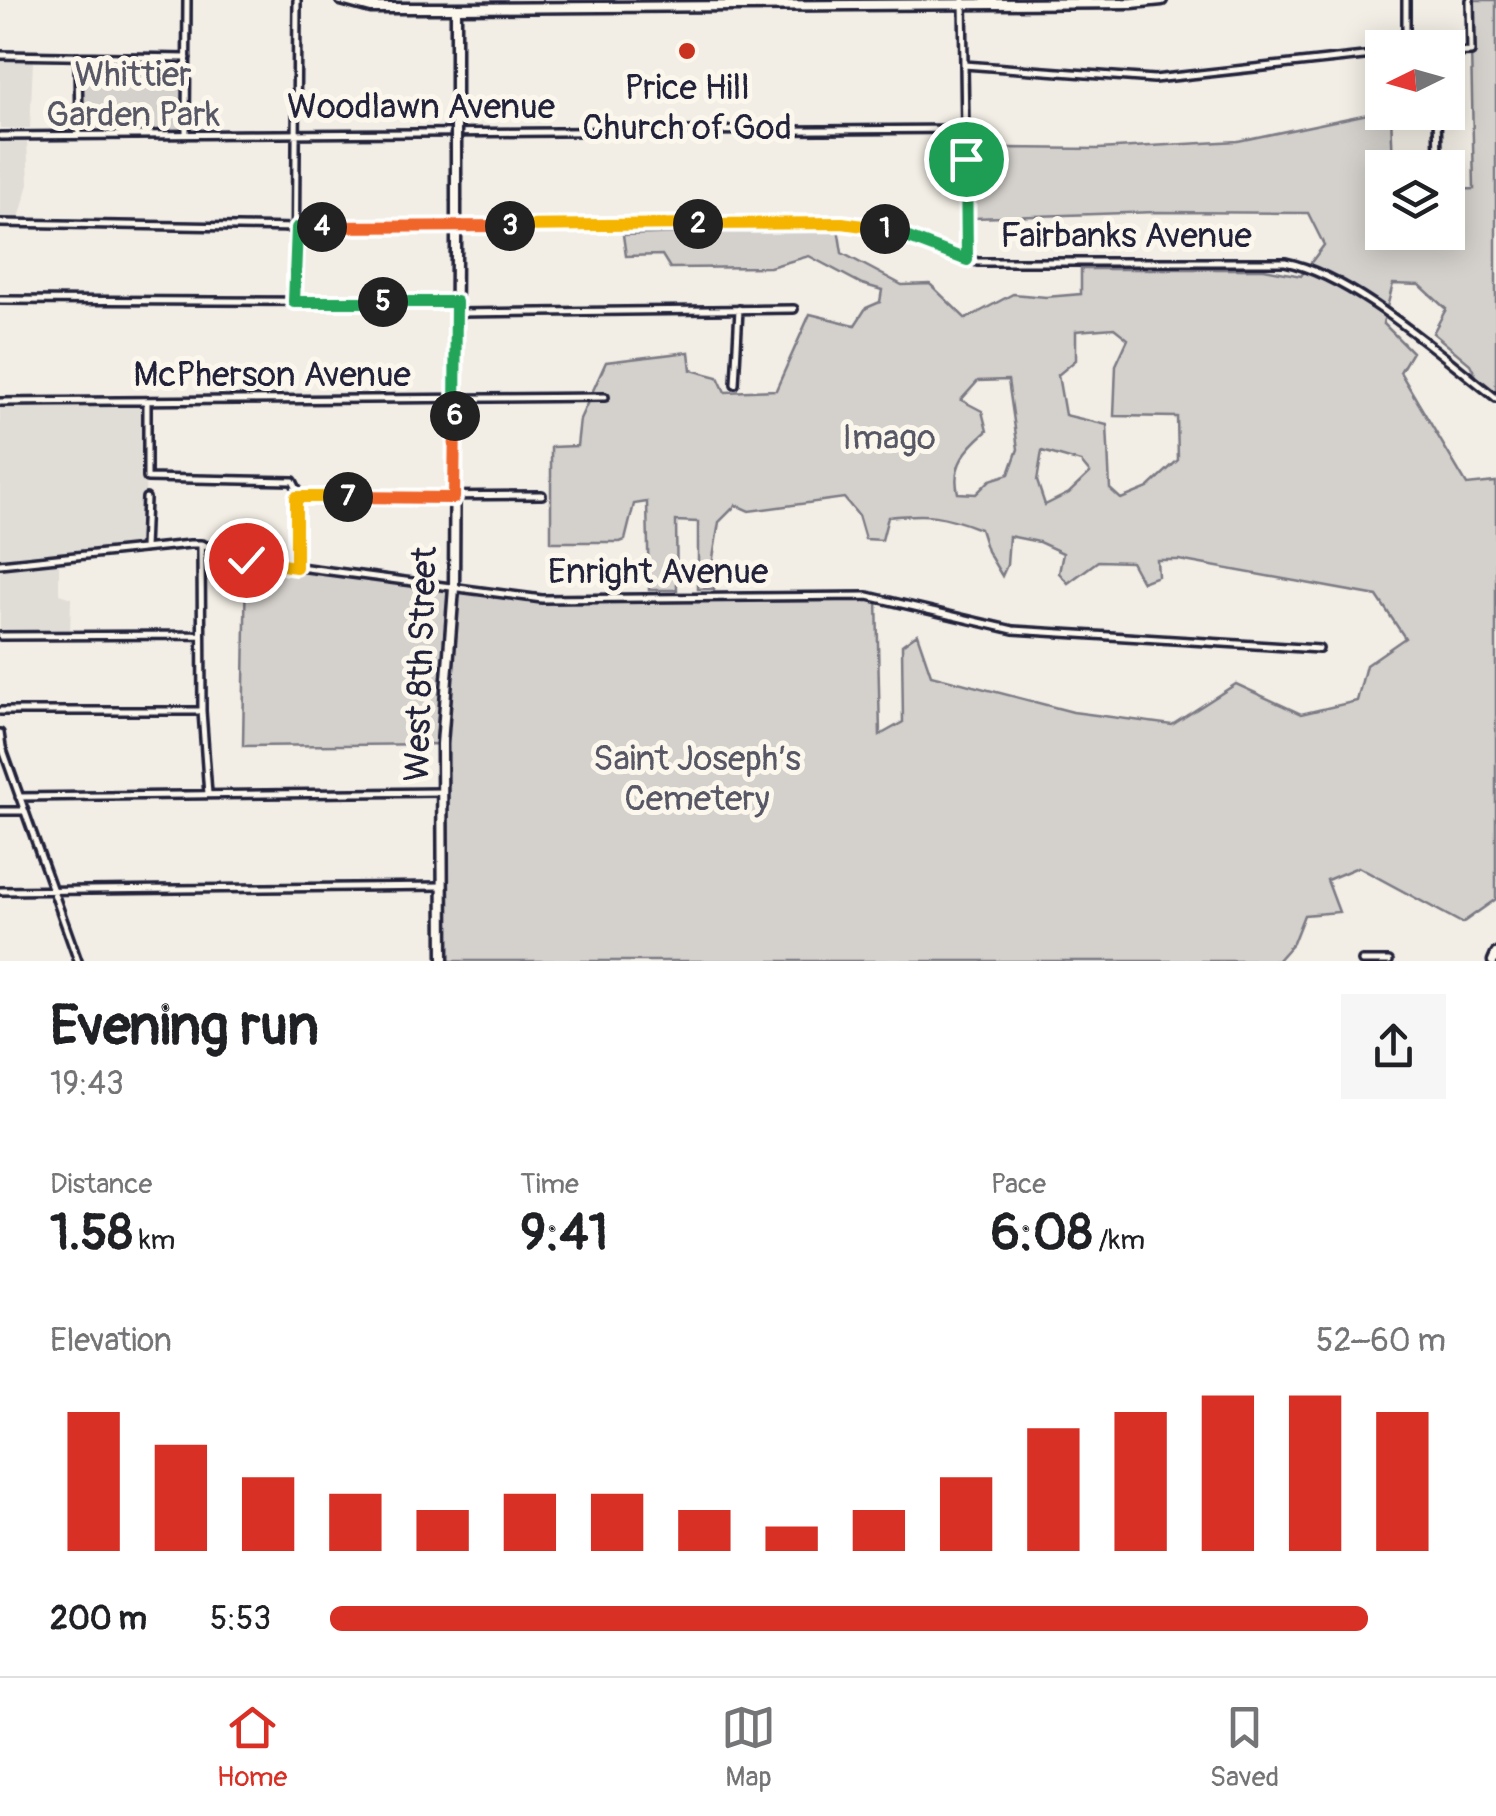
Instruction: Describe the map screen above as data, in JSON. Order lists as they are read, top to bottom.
{
  "streets": {
    "street": [
      "Woodlawn Avenue",
      "Fairbanks Avenue",
      "McPherson Avenue",
      "Enright Avenue",
      "West 8th Street"
    ]
  },
  "crossings": [
    ["McPherson Avenue", "West 8th Street"],
    ["Enright Avenue", "West 8th Street"]
  ],
  "parks": ["Whittier Garden Park", "Imago", "Saint Joseph’s Cemetery"],
  "places": ["Price Hill Church of God"],
  "north": "left",
  "page": {
    "pins": [
      "2",
      "3",
      "4",
      "1",
      "5",
      "6",
      "7"
    ],
    "heading": ["Evening run", "19:43"],
    "stats": [
      ["Distance", "1.58 km"],
      ["Time", "9:41"],
      ["Pace", "6:08 /km"]
    ],
    "chart": ["Elevation", "52–60 m"],
    "list": [
      {
        "name": "200 m",
        "note": "5:53"
      }
    ],
    "tabs": ["Home", "Map", "Saved"]
  }
}
